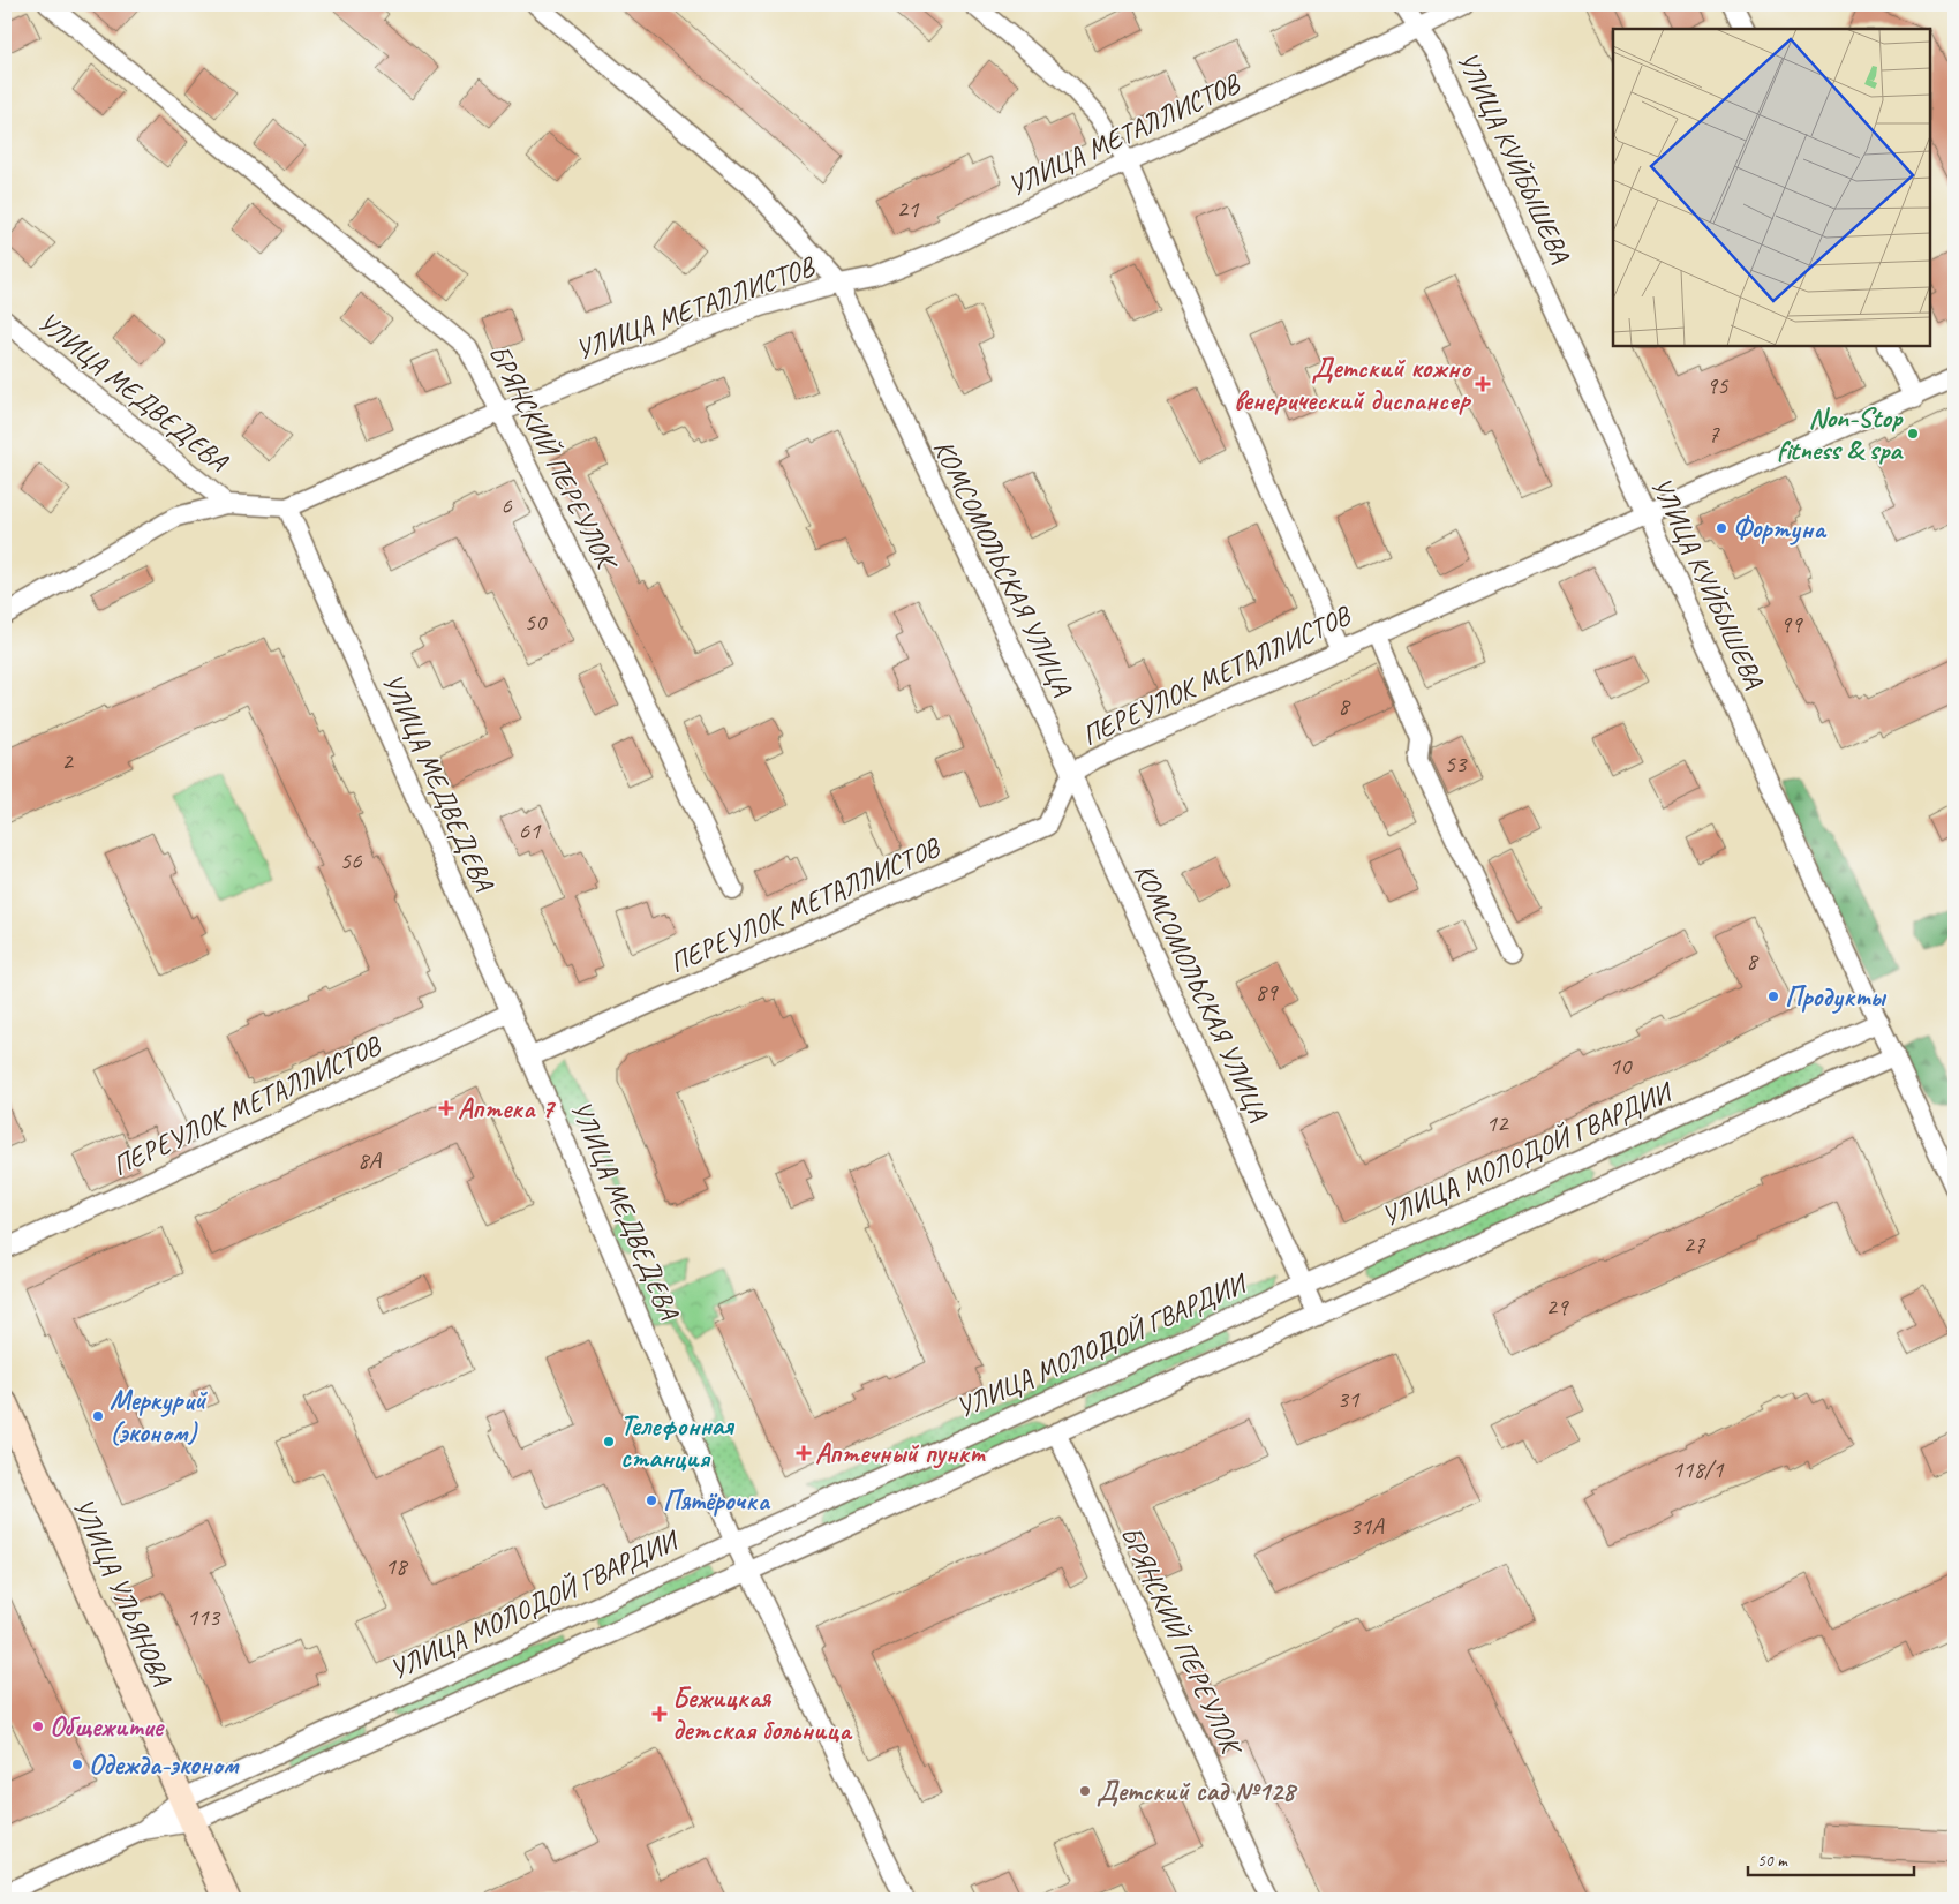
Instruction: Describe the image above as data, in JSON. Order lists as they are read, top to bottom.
{
  "streets": {
    "main road": ["УЛИЦА УЛЬЯНОВА"],
    "street": [
      "УЛИЦА МЕТАЛЛИСТОВ",
      "УЛИЦА КУЙБЫШЕВА",
      "УЛИЦА МЕДВЕДЕВА",
      "БРЯНСКИЙ ПЕРЕУЛОК",
      "КОМСОМОЛЬСКАЯ УЛИЦА",
      "ПЕРЕУЛОК МЕТАЛЛИСТОВ",
      "УЛИЦА МОЛОДОЙ ГВАРДИИ"
    ]
  },
  "crossings": [
    ["УЛИЦА МЕТАЛЛИСТОВ", "УЛИЦА КУЙБЫШЕВА"],
    ["УЛИЦА МЕТАЛЛИСТОВ", "УЛИЦА МЕДВЕДЕВА"],
    ["УЛИЦА МЕТАЛЛИСТОВ", "БРЯНСКИЙ ПЕРЕУЛОК"],
    ["УЛИЦА МЕТАЛЛИСТОВ", "КОМСОМОЛЬСКАЯ УЛИЦА"],
    ["УЛИЦА КУЙБЫШЕВА", "ПЕРЕУЛОК МЕТАЛЛИСТОВ"],
    ["УЛИЦА КУЙБЫШЕВА", "УЛИЦА МОЛОДОЙ ГВАРДИИ"],
    ["УЛИЦА МЕДВЕДЕВА", "ПЕРЕУЛОК МЕТАЛЛИСТОВ"],
    ["УЛИЦА МЕДВЕДЕВА", "УЛИЦА МОЛОДОЙ ГВАРДИИ"],
    ["БРЯНСКИЙ ПЕРЕУЛОК", "УЛИЦА МОЛОДОЙ ГВАРДИИ"],
    ["КОМСОМОЛЬСКАЯ УЛИЦА", "ПЕРЕУЛОК МЕТАЛЛИСТОВ"],
    ["КОМСОМОЛЬСКАЯ УЛИЦА", "УЛИЦА МОЛОДОЙ ГВАРДИИ"],
    ["УЛИЦА МОЛОДОЙ ГВАРДИИ", "УЛИЦА УЛЬЯНОВА"]
  ],
  "places": {
    "health": [
      "Детский кожно венерический диспансер",
      "Аптека 7",
      "Аптечный пункт",
      "Бежицкая детская больница"
    ],
    "other": [
      "Non-Stop fitness & spa",
      "Фортуна",
      "Продукты",
      "Меркурий (эконом)",
      "Телефонная станция",
      "Пятёрочка",
      "Общежитие",
      "Одежда-эконом",
      "Детский сад №128"
    ]
  },
  "house_numbers": [
    "21",
    "95",
    "7",
    "6",
    "50",
    "99",
    "8",
    "2",
    "53",
    "61",
    "56",
    "8",
    "89",
    "10",
    "12",
    "8А",
    "27",
    "29",
    "31",
    "118/1",
    "31А",
    "18",
    "113"
  ],
  "scale_bar": "50 m"
}
